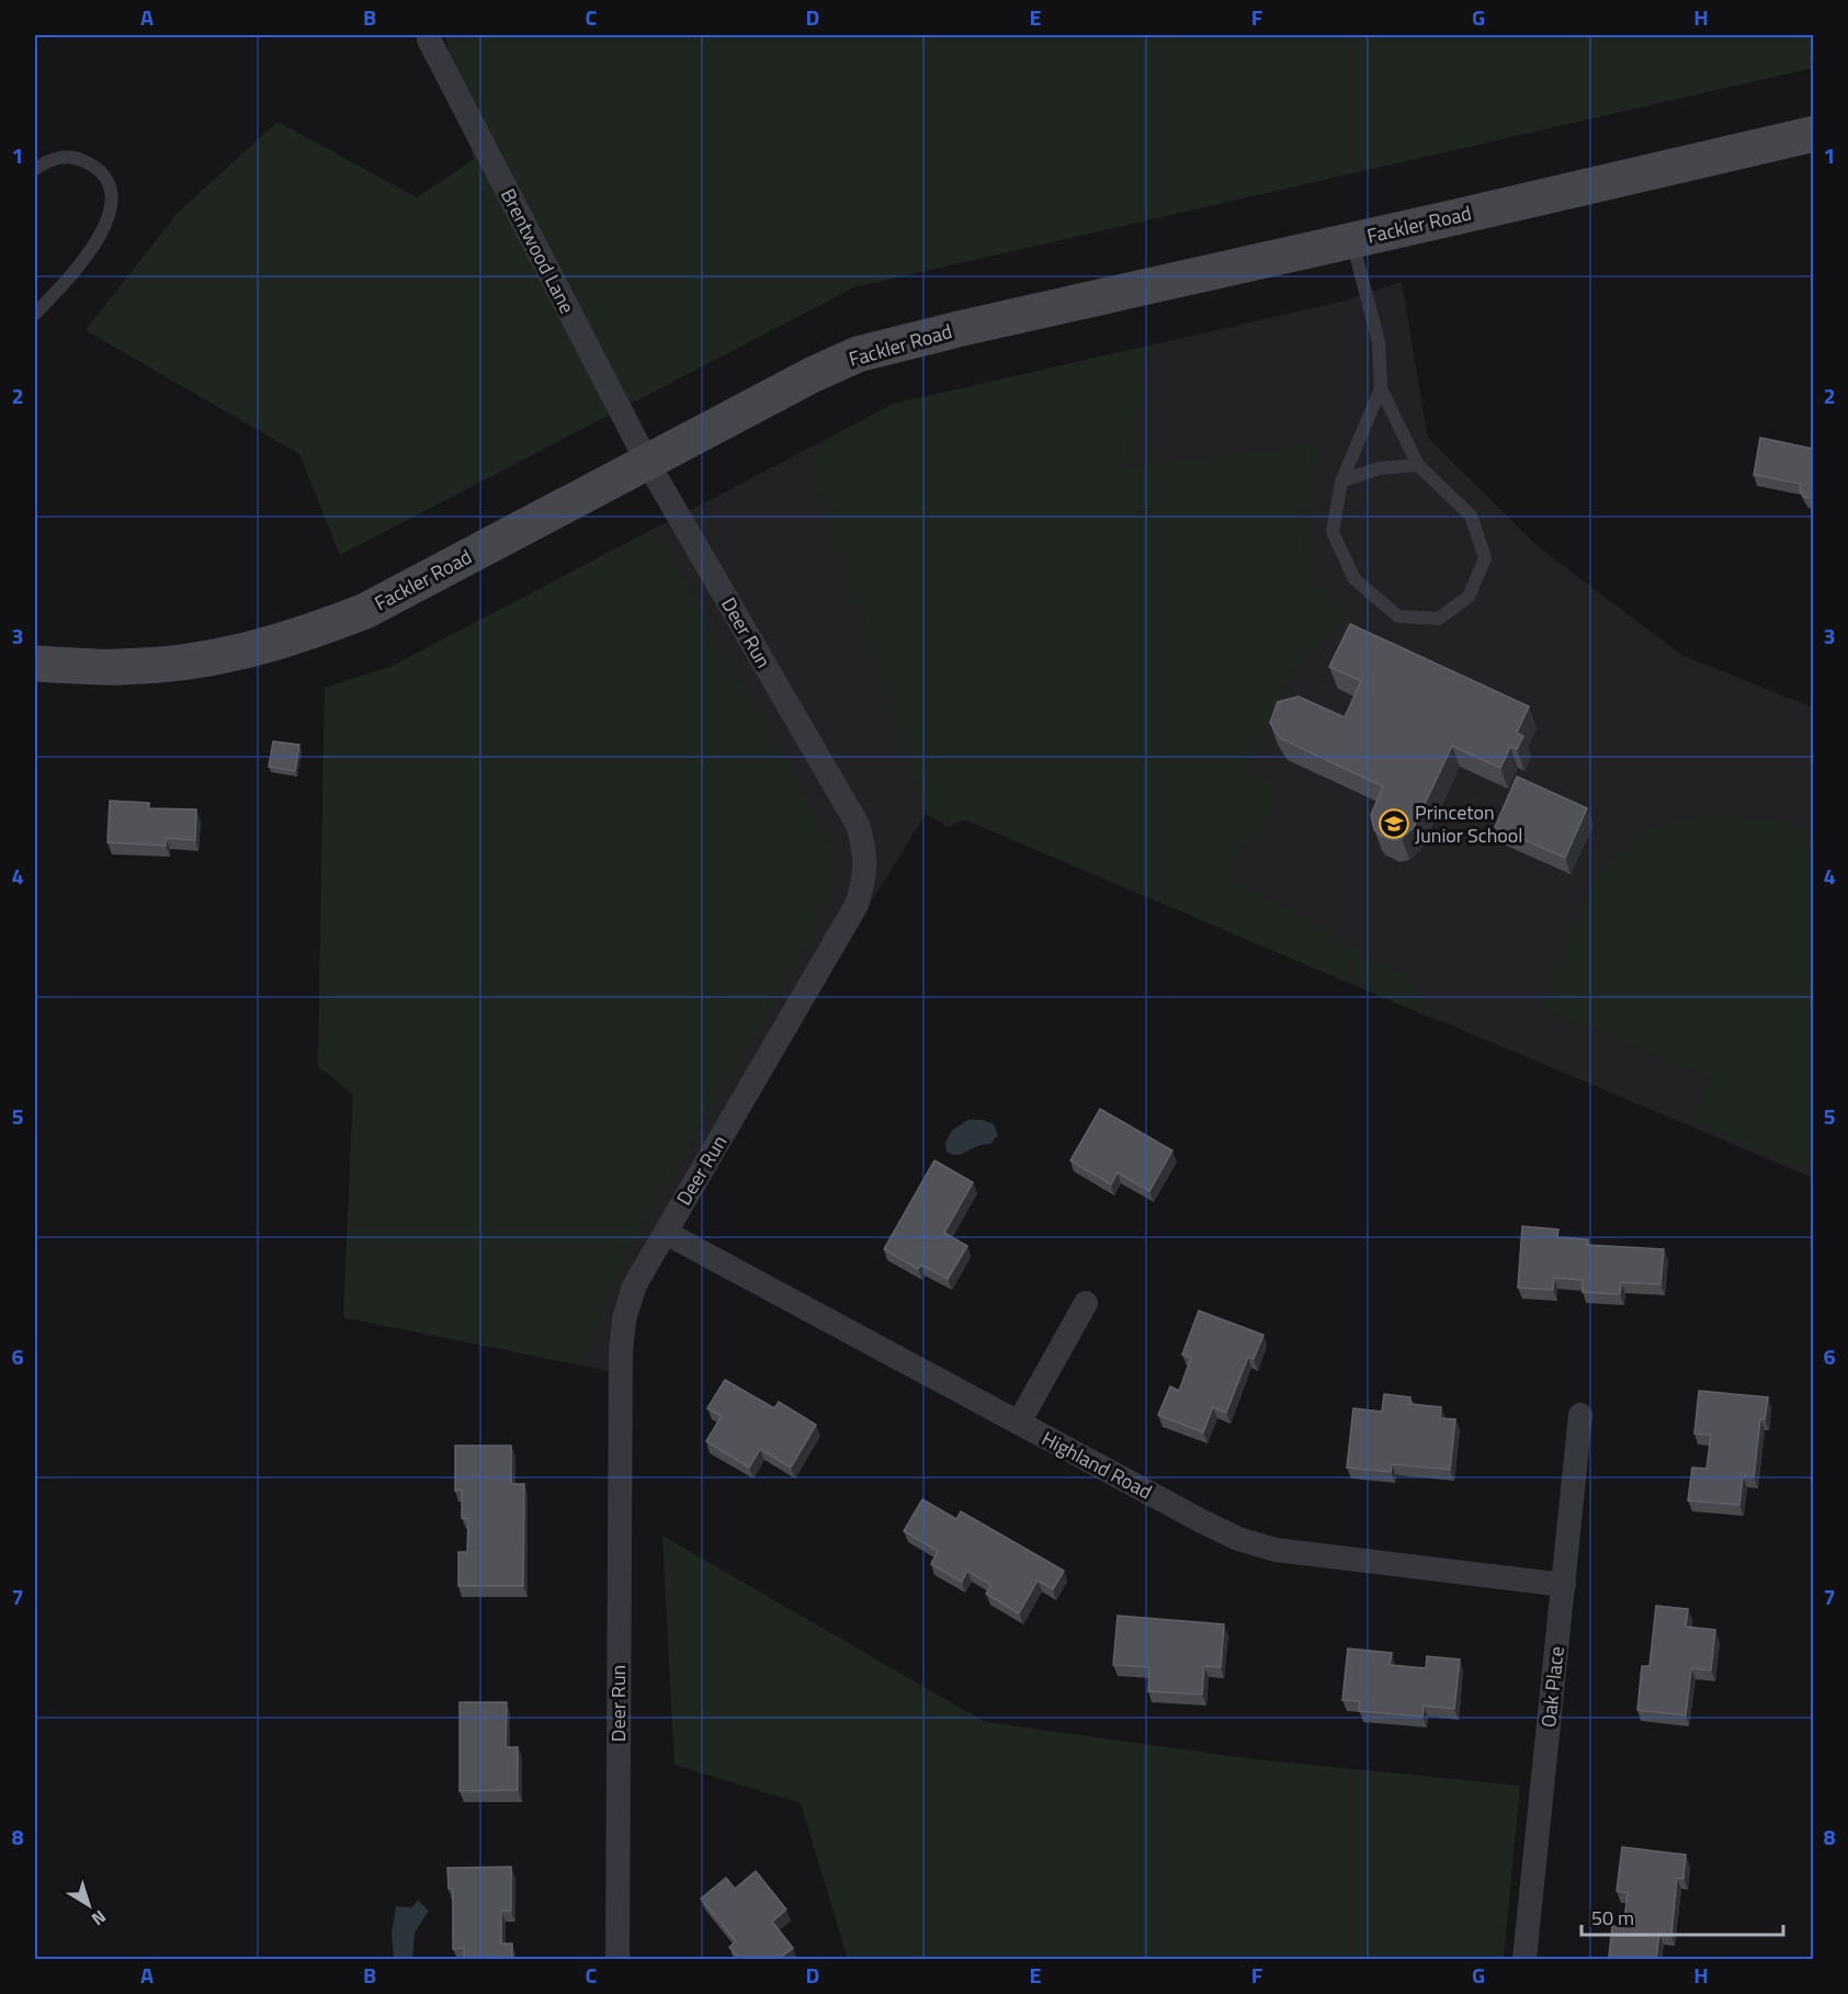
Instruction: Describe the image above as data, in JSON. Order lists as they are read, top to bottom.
{
  "streets": {
    "street": [
      "Fackler Road",
      "Brentwood Lane",
      "Deer Run",
      "Highland Road",
      "Oak Place"
    ]
  },
  "crossings": [
    ["Fackler Road", "Brentwood Lane"],
    ["Fackler Road", "Deer Run"],
    ["Brentwood Lane", "Deer Run"],
    ["Deer Run", "Highland Road"],
    ["Highland Road", "Oak Place"]
  ],
  "places": {
    "school or university": ["Princeton Junior School"]
  },
  "scale_bar": "50 m",
  "north": "bottom right",
  "grid": {
    "columns": [
      "A",
      "B",
      "C",
      "D",
      "E",
      "F",
      "G",
      "H"
    ],
    "rows": [
      "1",
      "2",
      "3",
      "4",
      "5",
      "6",
      "7",
      "8"
    ]
  }
}
